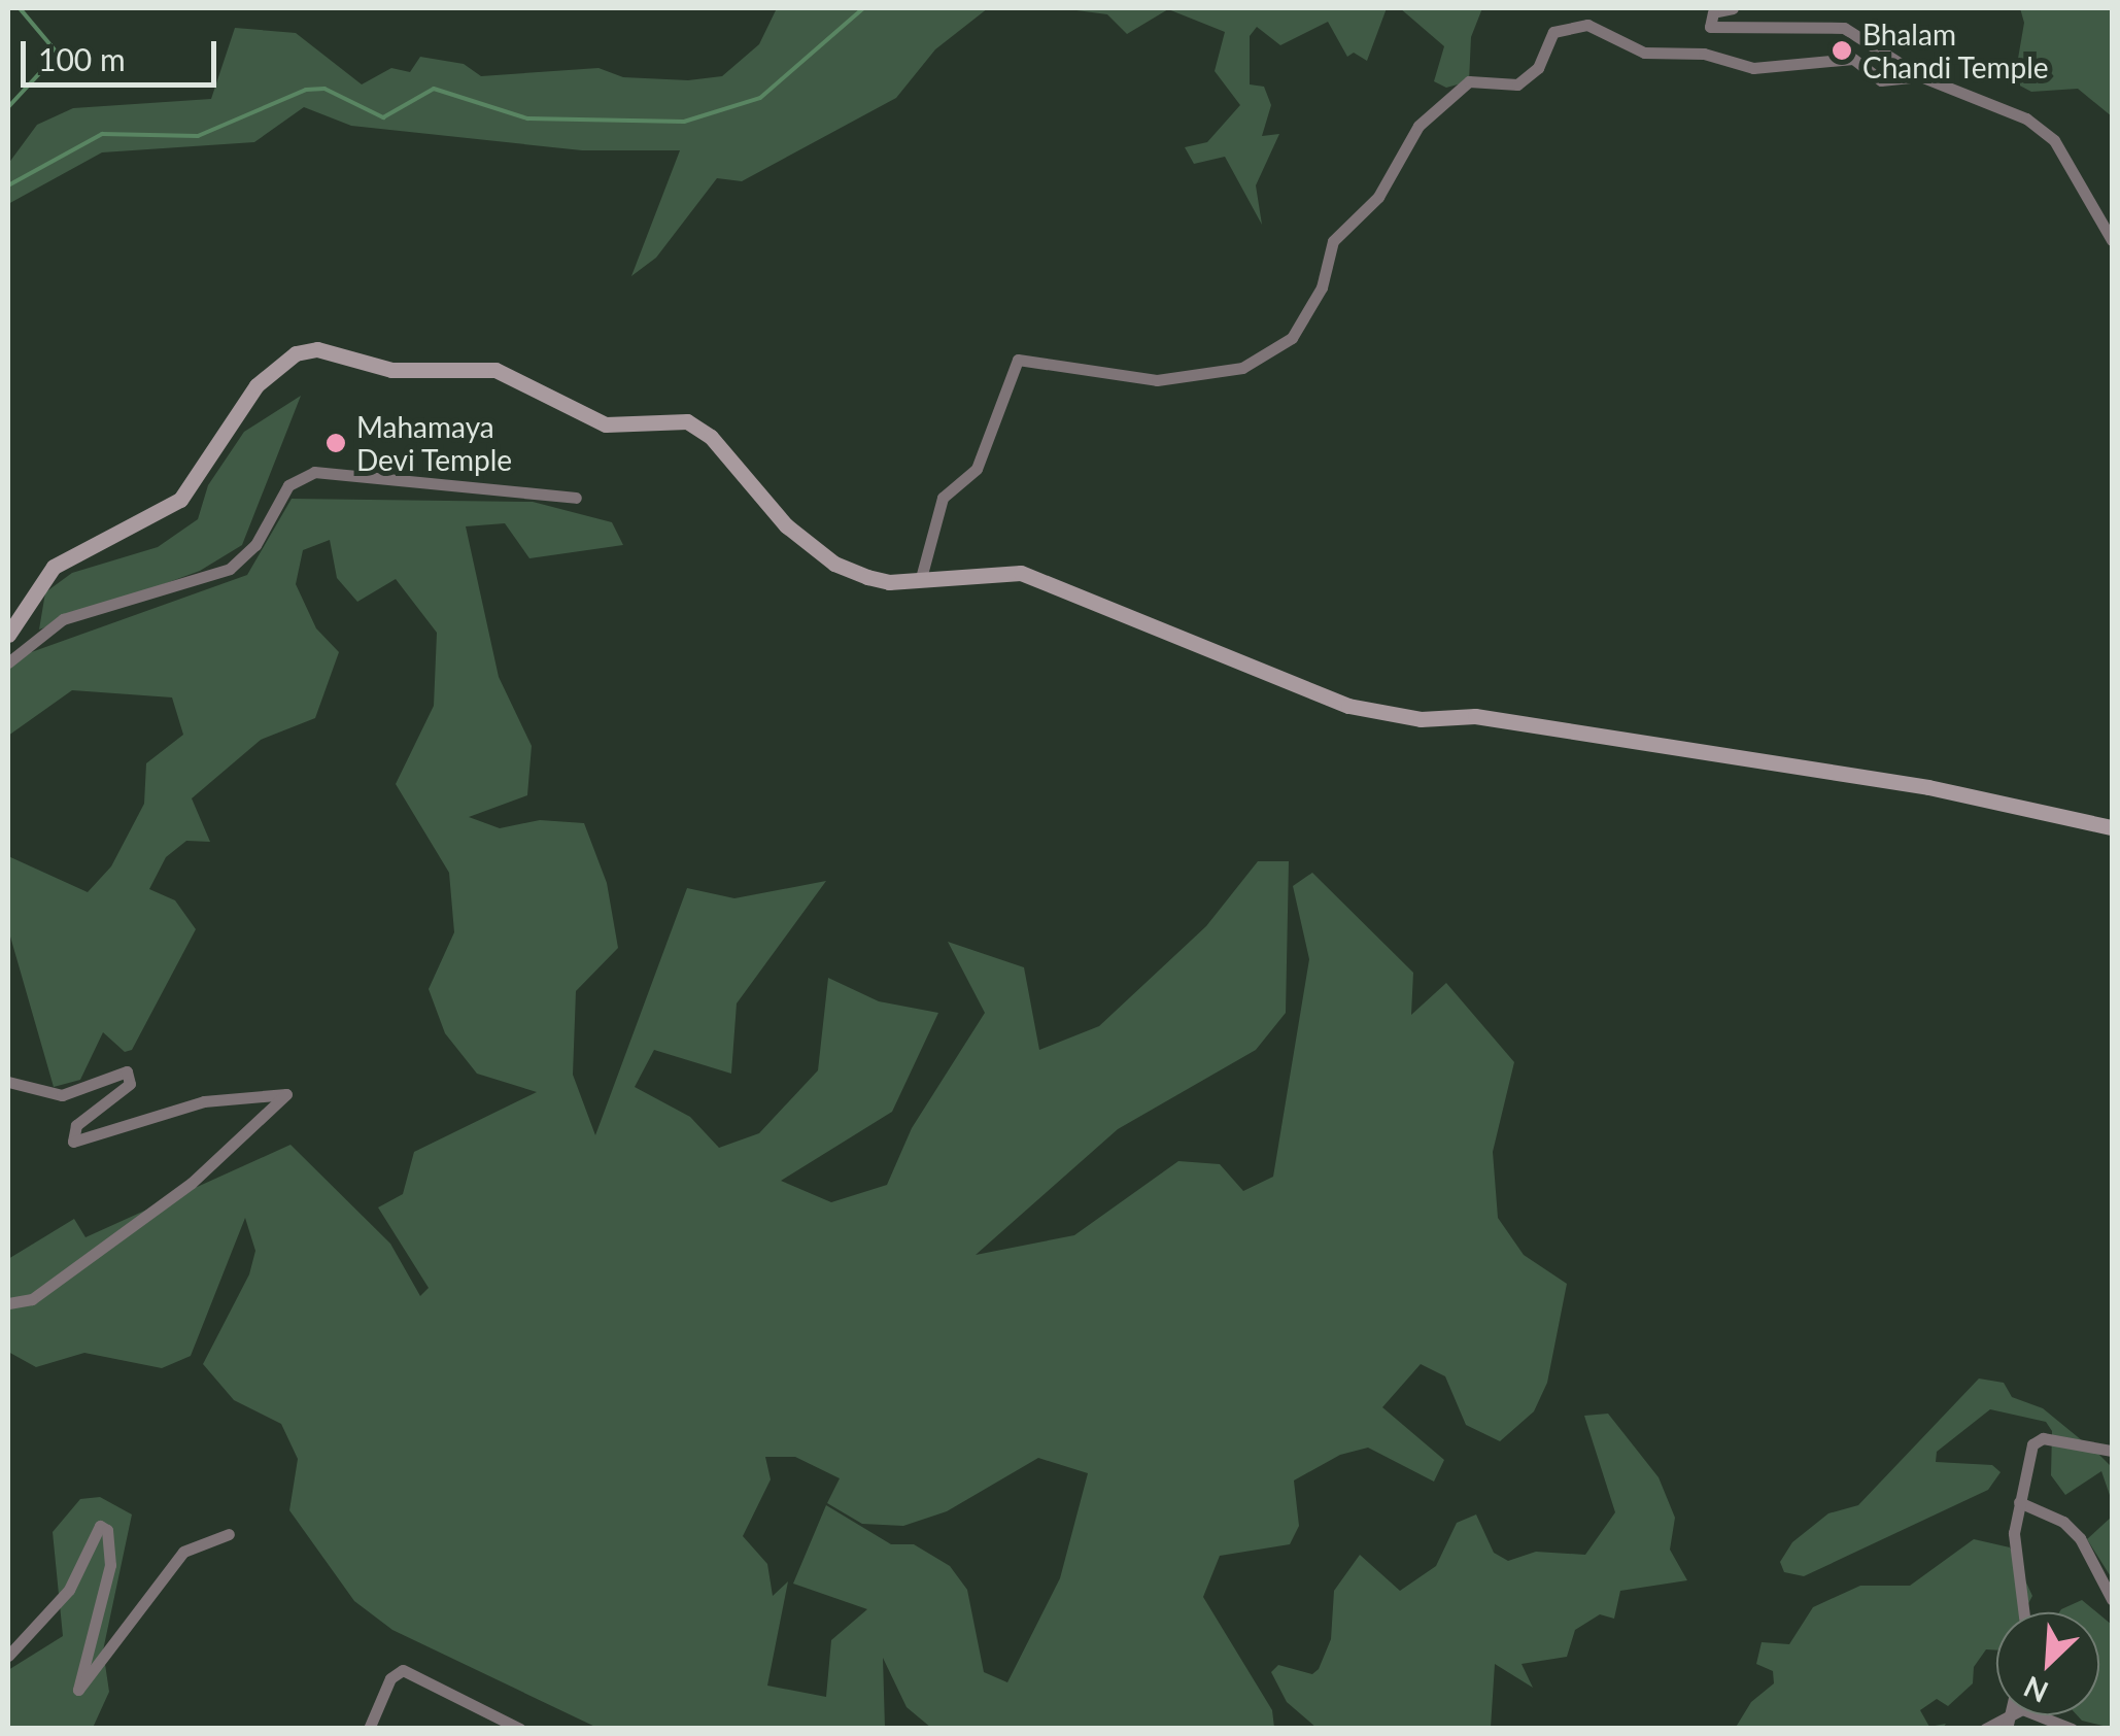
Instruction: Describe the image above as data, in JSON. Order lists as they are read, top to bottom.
{
  "places": ["Bhalam Chandi Temple", "Mahamaya Devi Temple"],
  "scale_bar": "100 m",
  "north": "bottom left"
}
